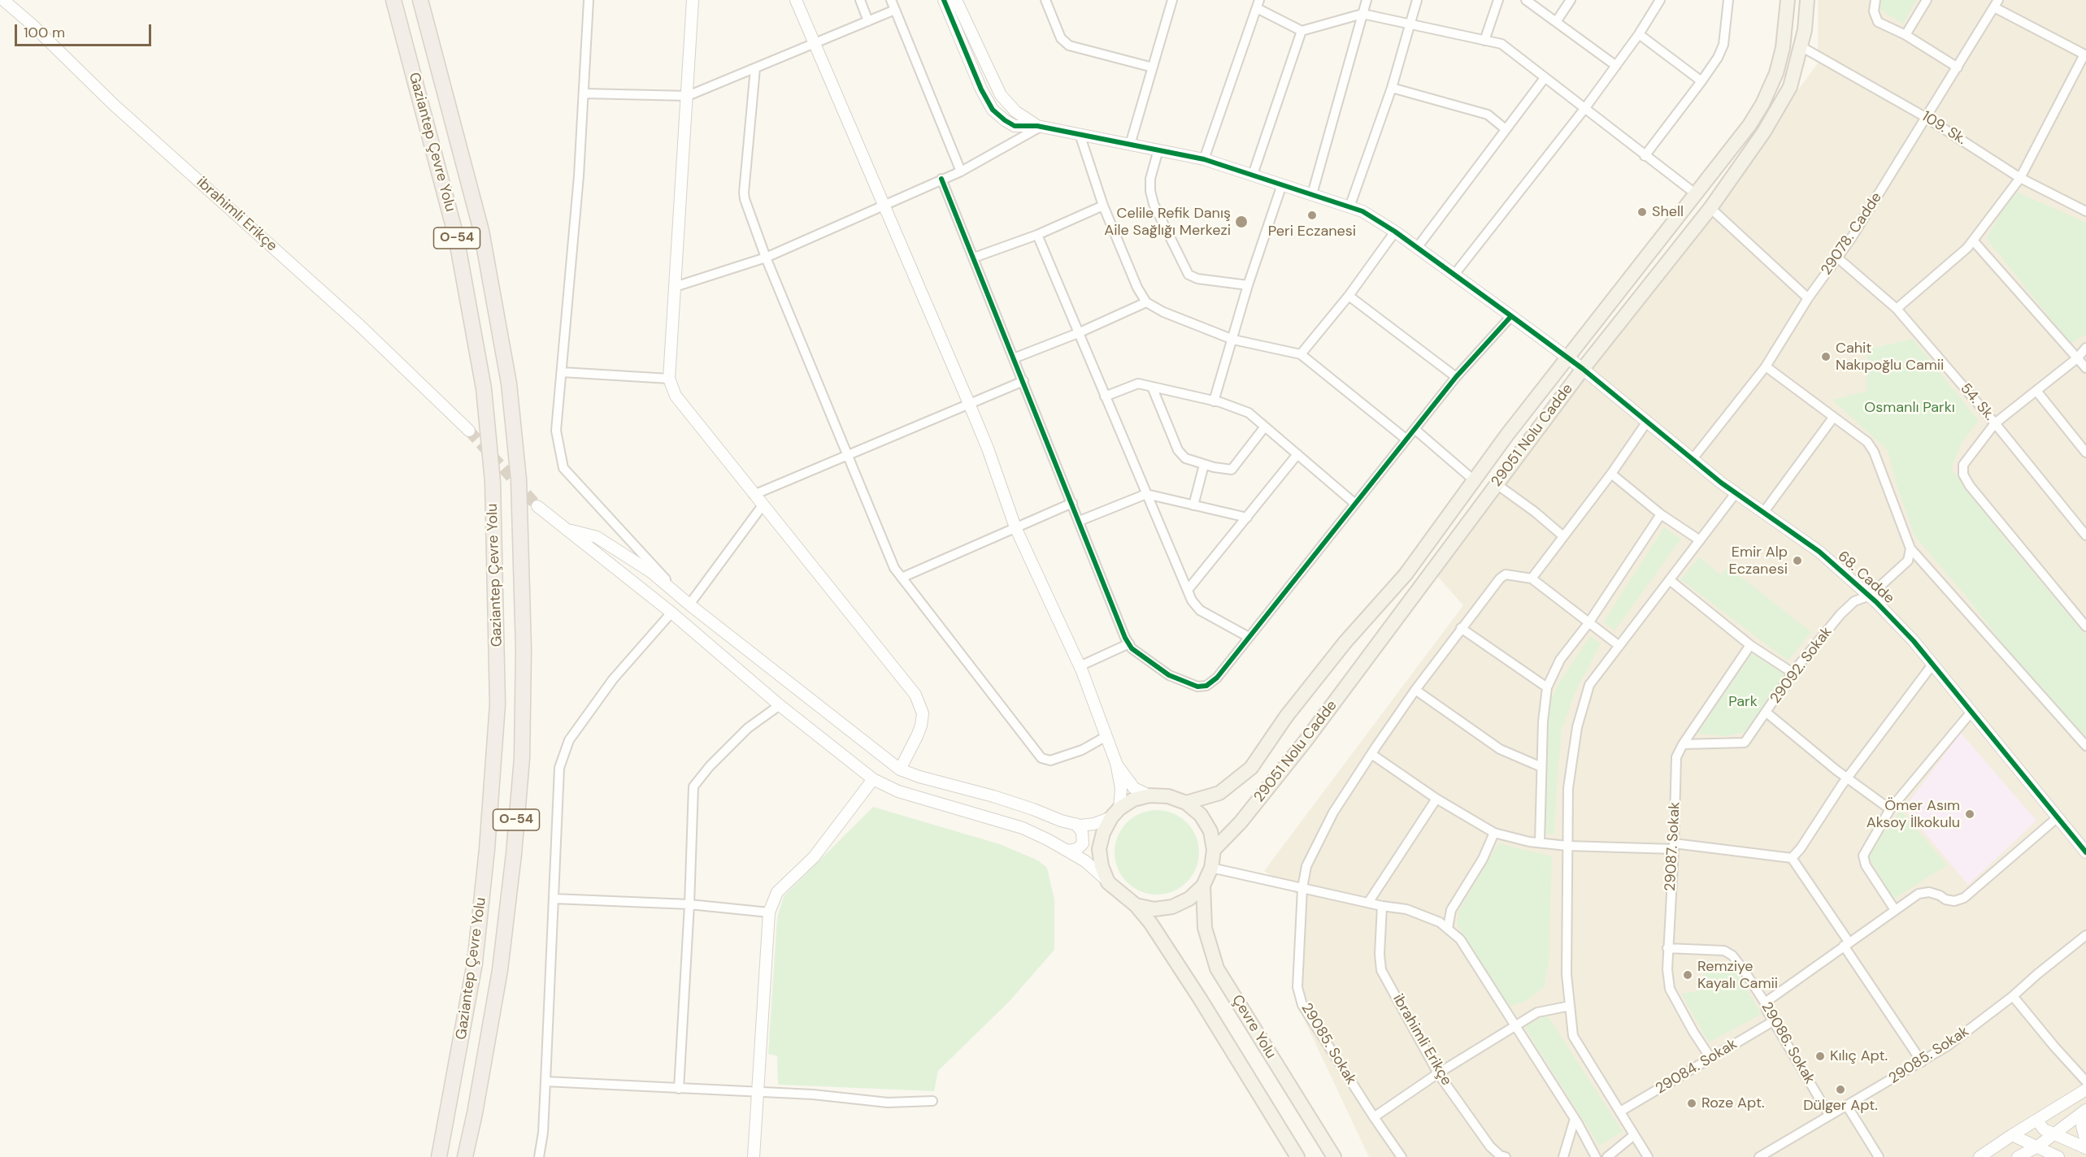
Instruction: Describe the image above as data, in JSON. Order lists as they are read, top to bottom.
{
  "streets": {
    "highway": ["Gaziantep Çevre Yolu", "O-54"],
    "main road": ["29051 Nolu Cadde", "Çevre Yolu"],
    "street": [
      "109. Sk.",
      "ibrahimli Erikçe",
      "29078. Cadde",
      "54. Sk.",
      "68. Cadde",
      "29092. Sokak",
      "29087. Sokak",
      "29086. Sokak",
      "29085. Sokak",
      "29084. Sokak"
    ]
  },
  "crossings": [
    ["109. Sk.", "29078. Cadde"],
    ["109. Sk.", "29051 Nolu Cadde"],
    ["29078. Cadde", "54. Sk."],
    ["29078. Cadde", "68. Cadde"],
    ["29051 Nolu Cadde", "68. Cadde"],
    ["29051 Nolu Cadde", "Çevre Yolu"],
    ["68. Cadde", "29092. Sokak"],
    ["29092. Sokak", "29087. Sokak"],
    ["29087. Sokak", "29086. Sokak"],
    ["29087. Sokak", "29084. Sokak"],
    ["29086. Sokak", "29085. Sokak"],
    ["29086. Sokak", "29084. Sokak"]
  ],
  "parks": ["Osmanlı Parkı", "Park"],
  "places": [
    "Shell",
    "Peri Eczanesi",
    "Celile Refik Danış Aile Sağlığı Merkezi",
    "Cahit Nakıpoğlu Camii",
    "Emir Alp Eczanesi",
    "Ömer Asım Aksoy İlkokulu",
    "Remziye Kayalı Camii",
    "Kılıç Apt.",
    "Dülger Apt.",
    "Roze Apt."
  ],
  "scale_bar": "100 m"
}
